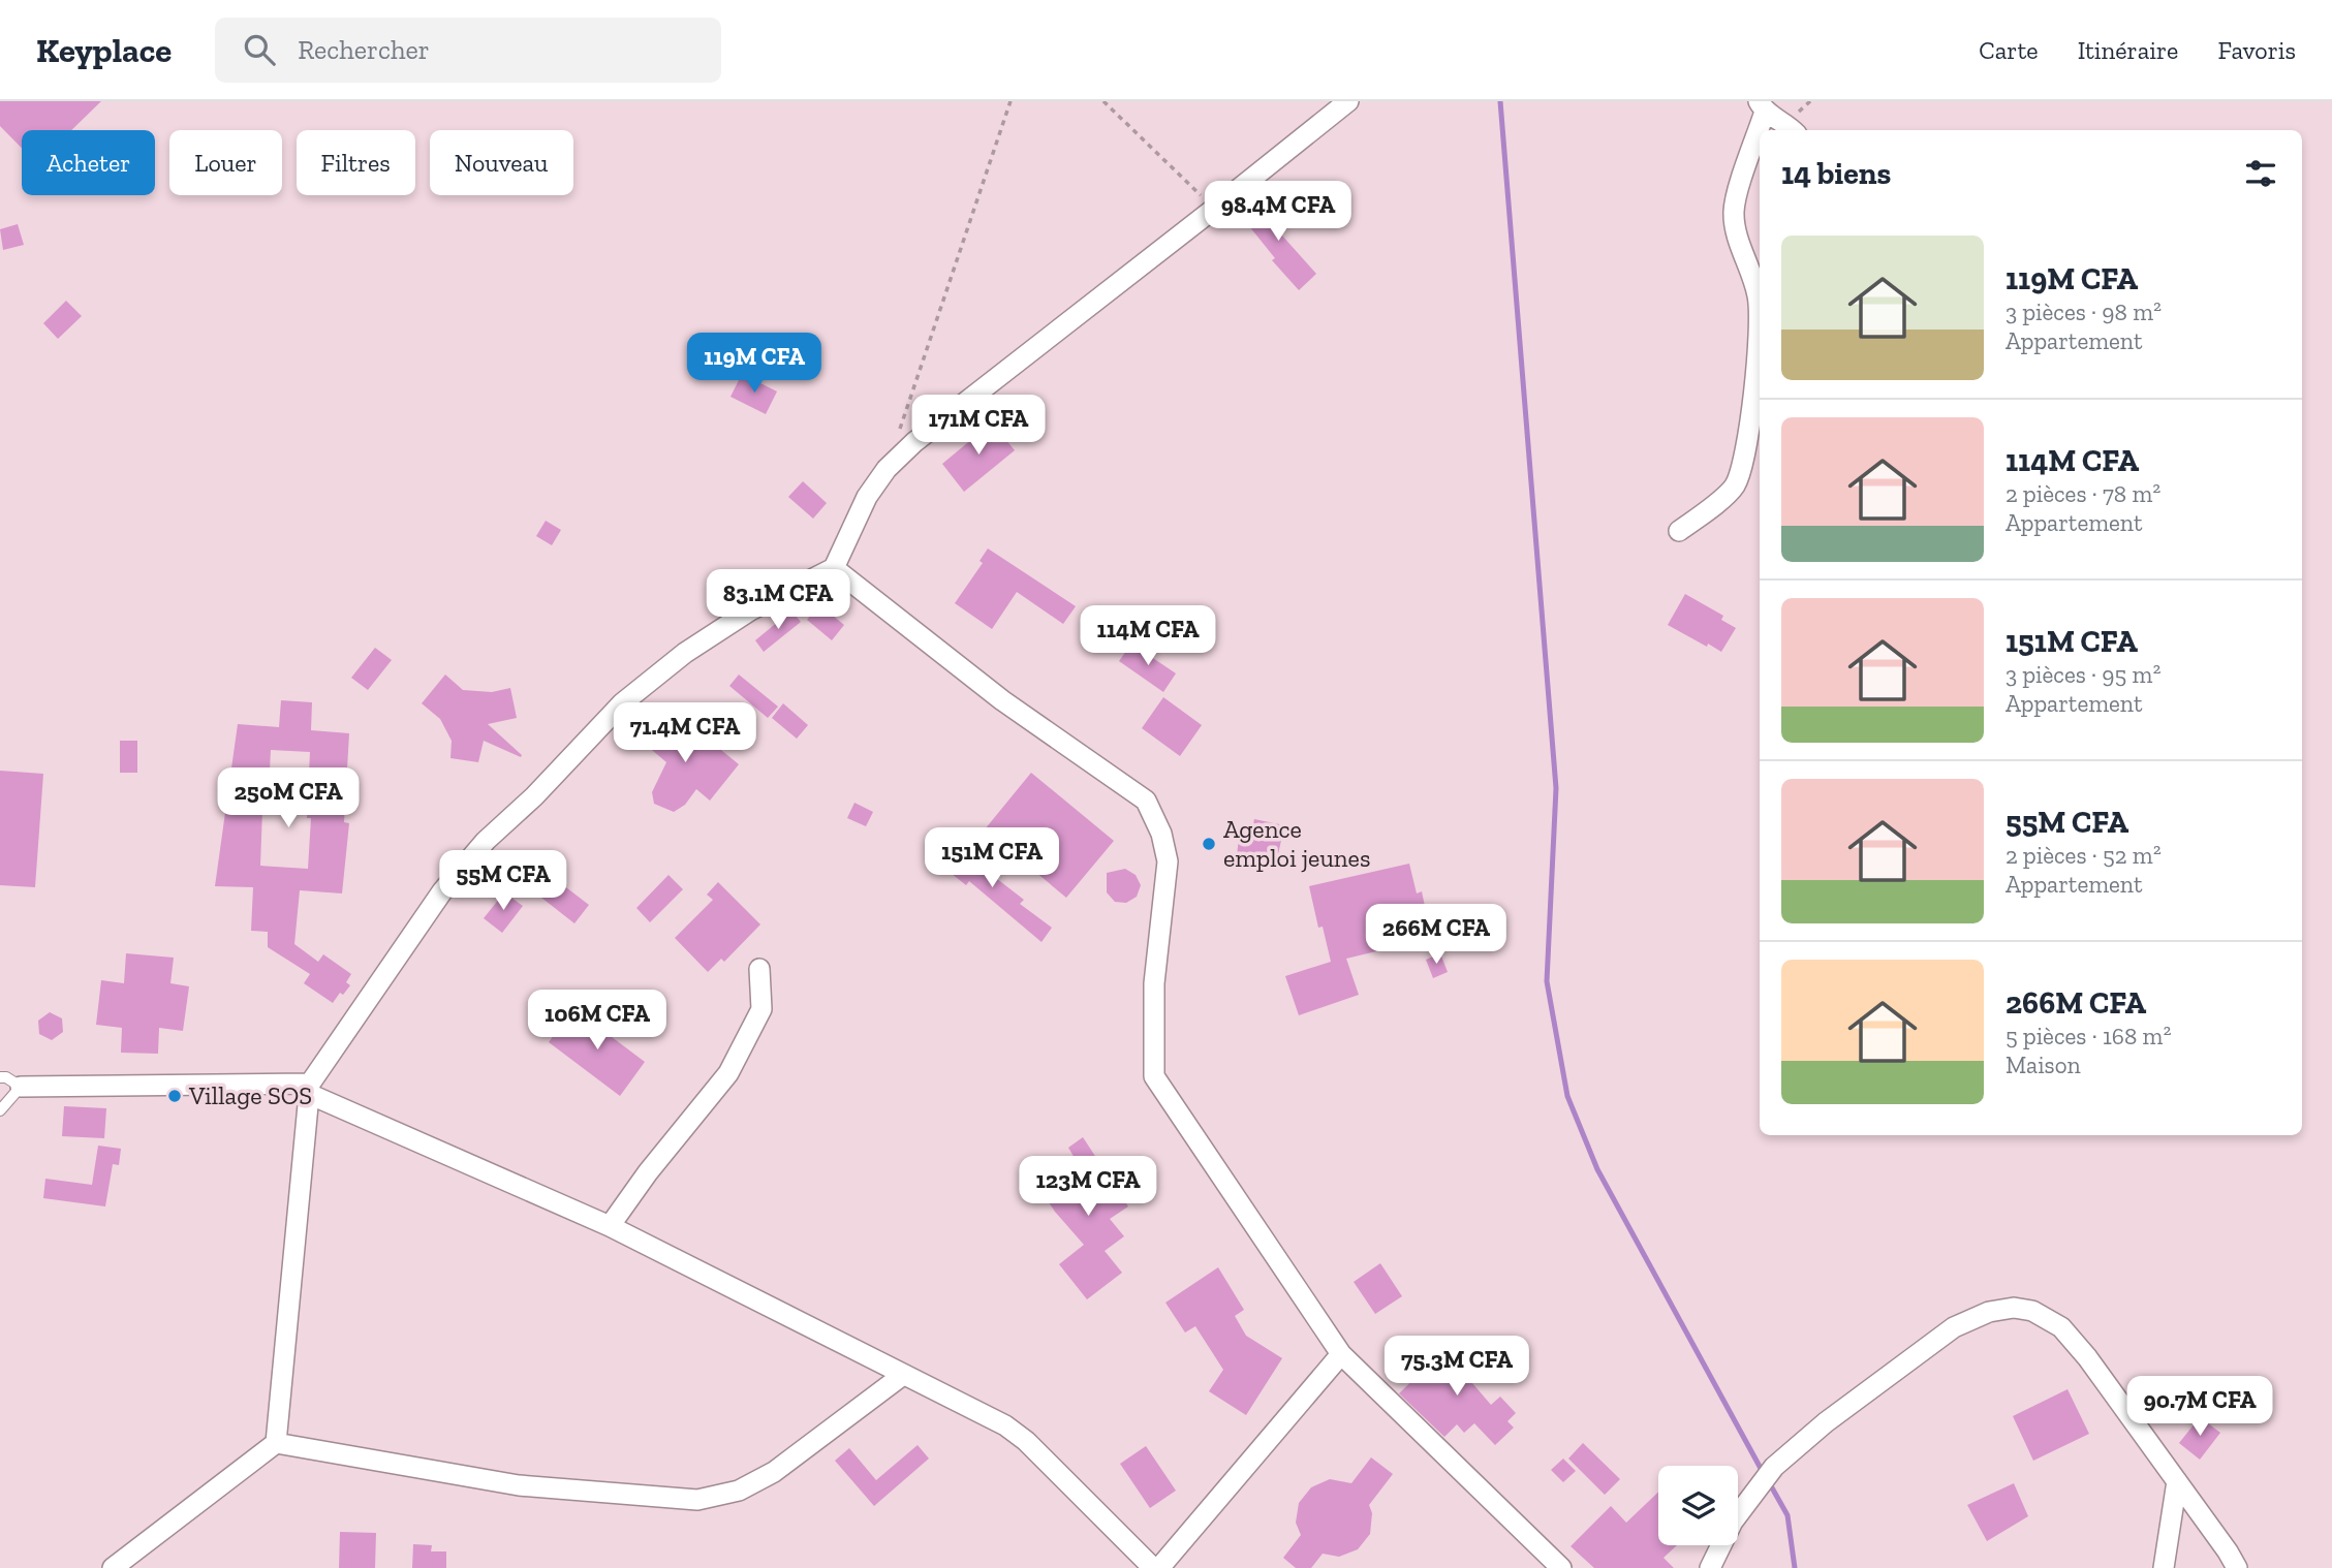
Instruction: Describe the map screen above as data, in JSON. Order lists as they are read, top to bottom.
{
  "places": ["Agence emploi jeunes", "Village SOS"],
  "page": {
    "header": "Keyplace",
    "search": "Rechercher",
    "nav": ["Carte", "Itinéraire", "Favoris"],
    "chip": [
      "Acheter",
      "Louer",
      "Filtres",
      "Nouveau"
    ],
    "heading": "14 biens",
    "price": [
      "98.4M CFA",
      "119M CFA",
      "171M CFA",
      "83.1M CFA",
      "114M CFA",
      "71.4M CFA",
      "250M CFA",
      "151M CFA",
      "55M CFA",
      "266M CFA",
      "106M CFA",
      "123M CFA",
      "75.3M CFA",
      "90.7M CFA"
    ],
    "list": [
      {
        "name": "119M CFA",
        "note": "3 pièces · 98 m² · Appartement"
      },
      {
        "name": "114M CFA",
        "note": "2 pièces · 78 m² · Appartement"
      },
      {
        "name": "151M CFA",
        "note": "3 pièces · 95 m² · Appartement"
      },
      {
        "name": "55M CFA",
        "note": "2 pièces · 52 m² · Appartement"
      },
      {
        "name": "266M CFA",
        "note": "5 pièces · 168 m² · Maison"
      }
    ]
  }
}
